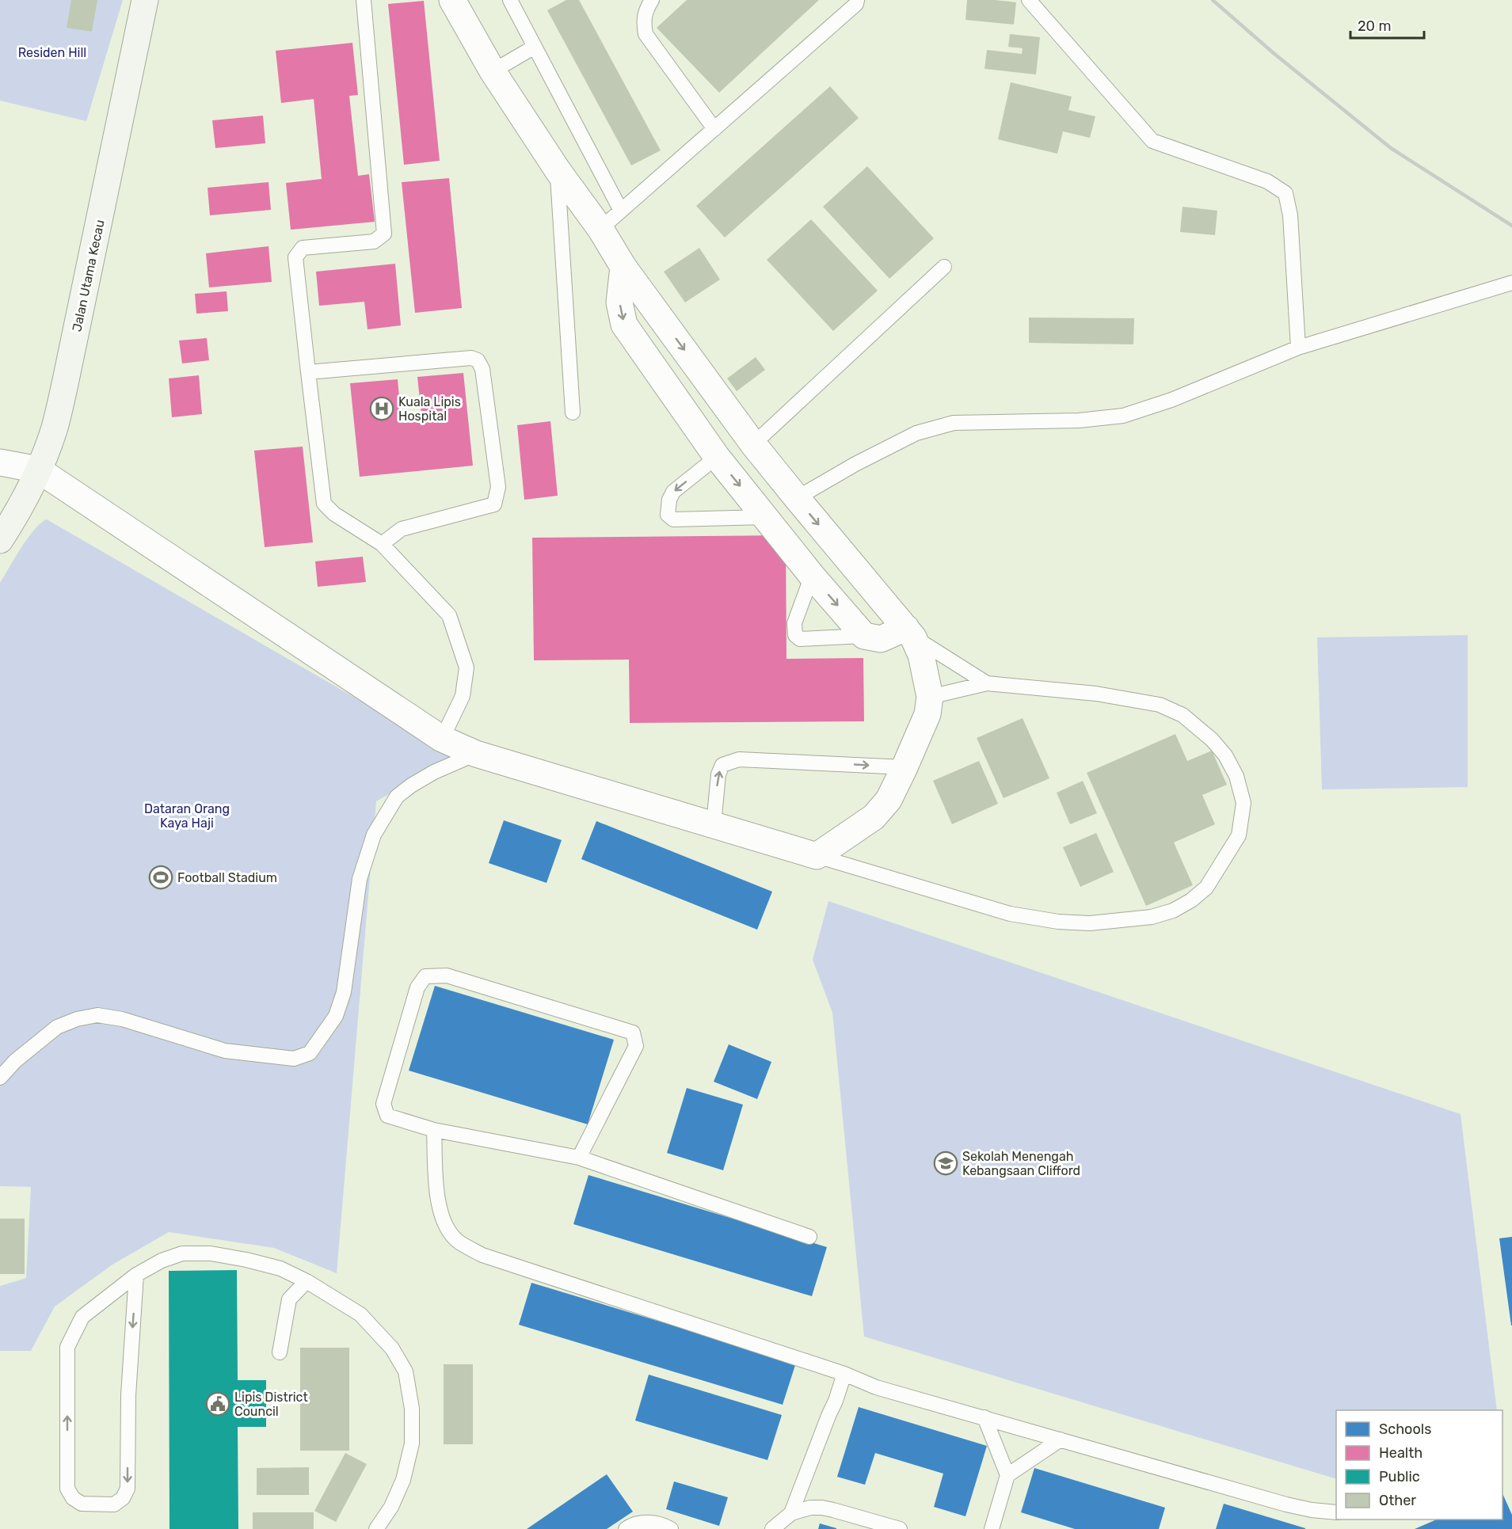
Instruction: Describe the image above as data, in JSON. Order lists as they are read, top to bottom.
{
  "streets": {
    "street": ["Jalan Utama Kecau"]
  },
  "parks": ["Residen Hill", "Dataran Orang Kaya Haji"],
  "places": {
    "hospital": ["Kuala Lipis Hospital"],
    "sports": ["Football Stadium"],
    "school or university": ["Sekolah Menengah Kebangsaan Clifford"],
    "public building": ["Lipis District Council"]
  },
  "legend": [
    "Schools",
    "Health",
    "Public",
    "Other"
  ],
  "scale_bar": "20 m"
}
